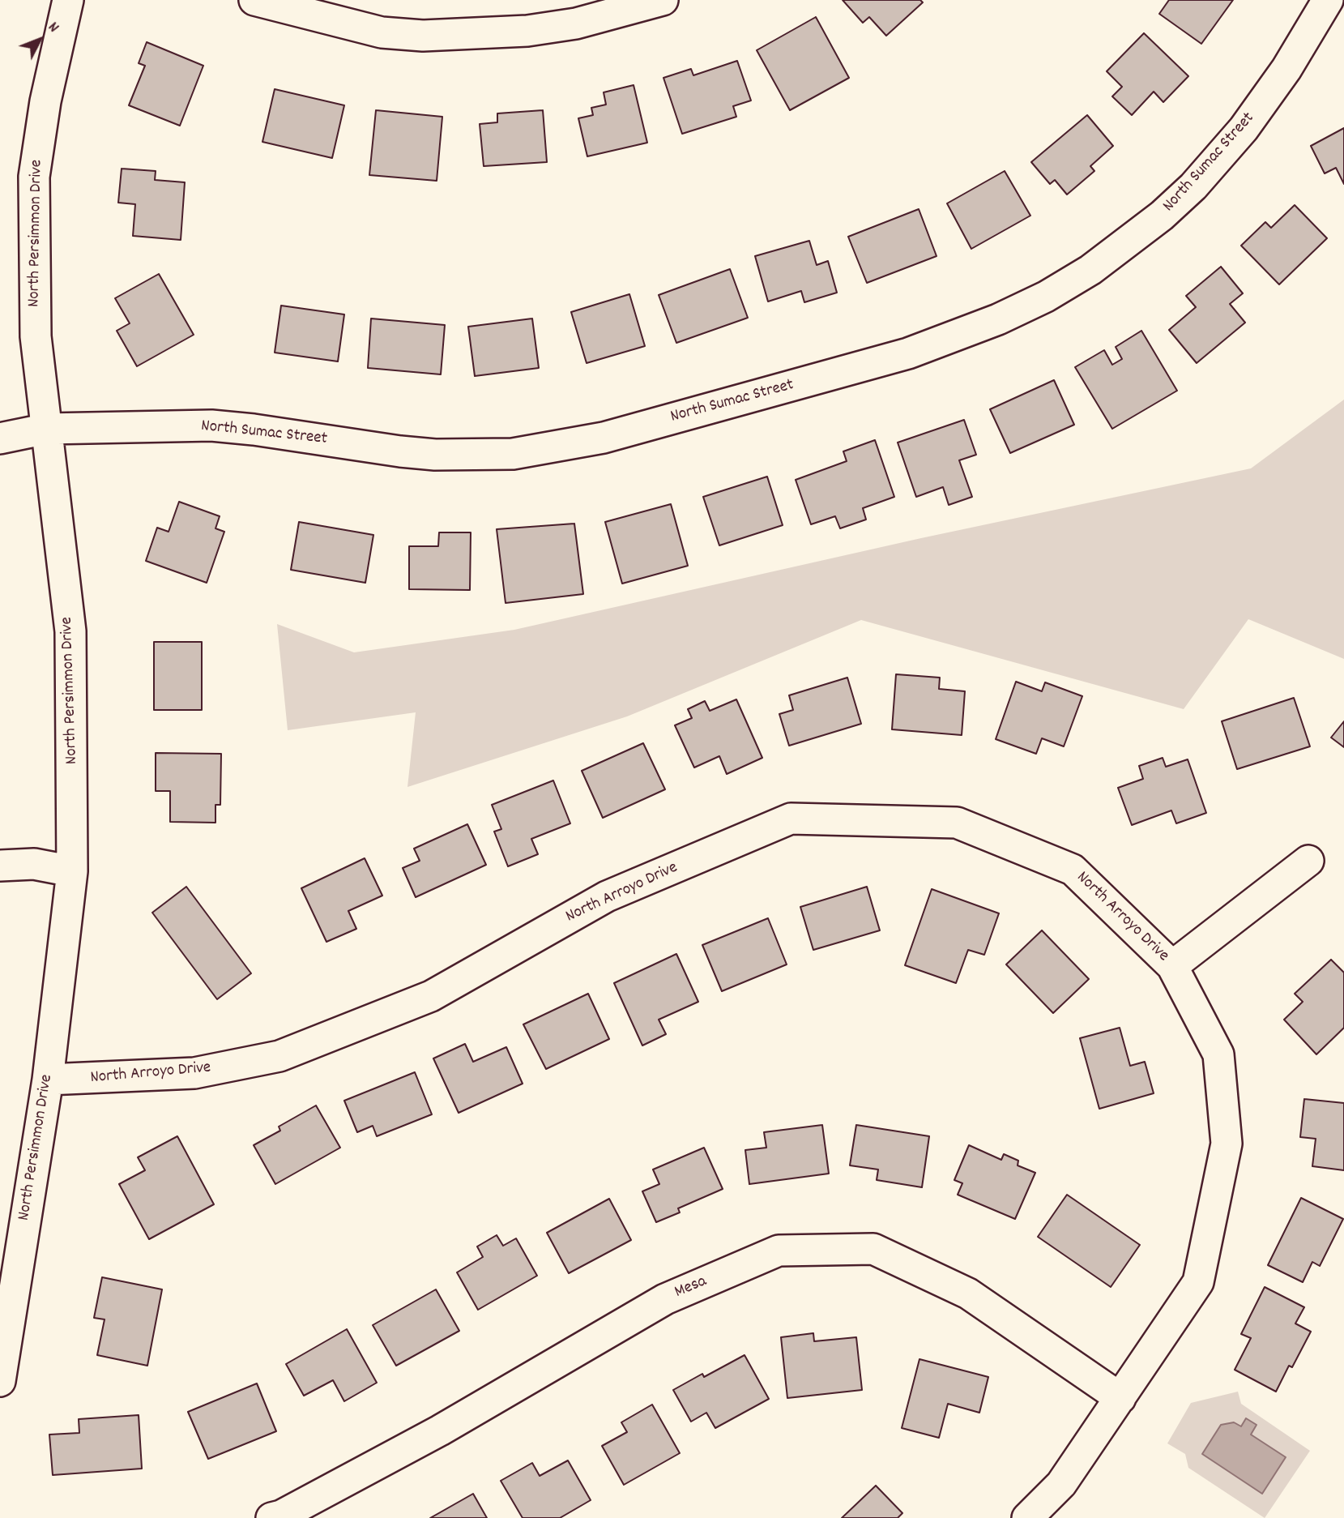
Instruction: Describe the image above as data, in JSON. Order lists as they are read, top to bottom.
{
  "streets": {
    "street": [
      "North Sumac Street",
      "North Persimmon Drive",
      "North Arroyo Drive",
      "Mesa"
    ]
  },
  "crossings": [
    ["North Sumac Street", "North Persimmon Drive"],
    ["North Persimmon Drive", "North Arroyo Drive"],
    ["North Arroyo Drive", "Mesa"]
  ],
  "north": "top right"
}
